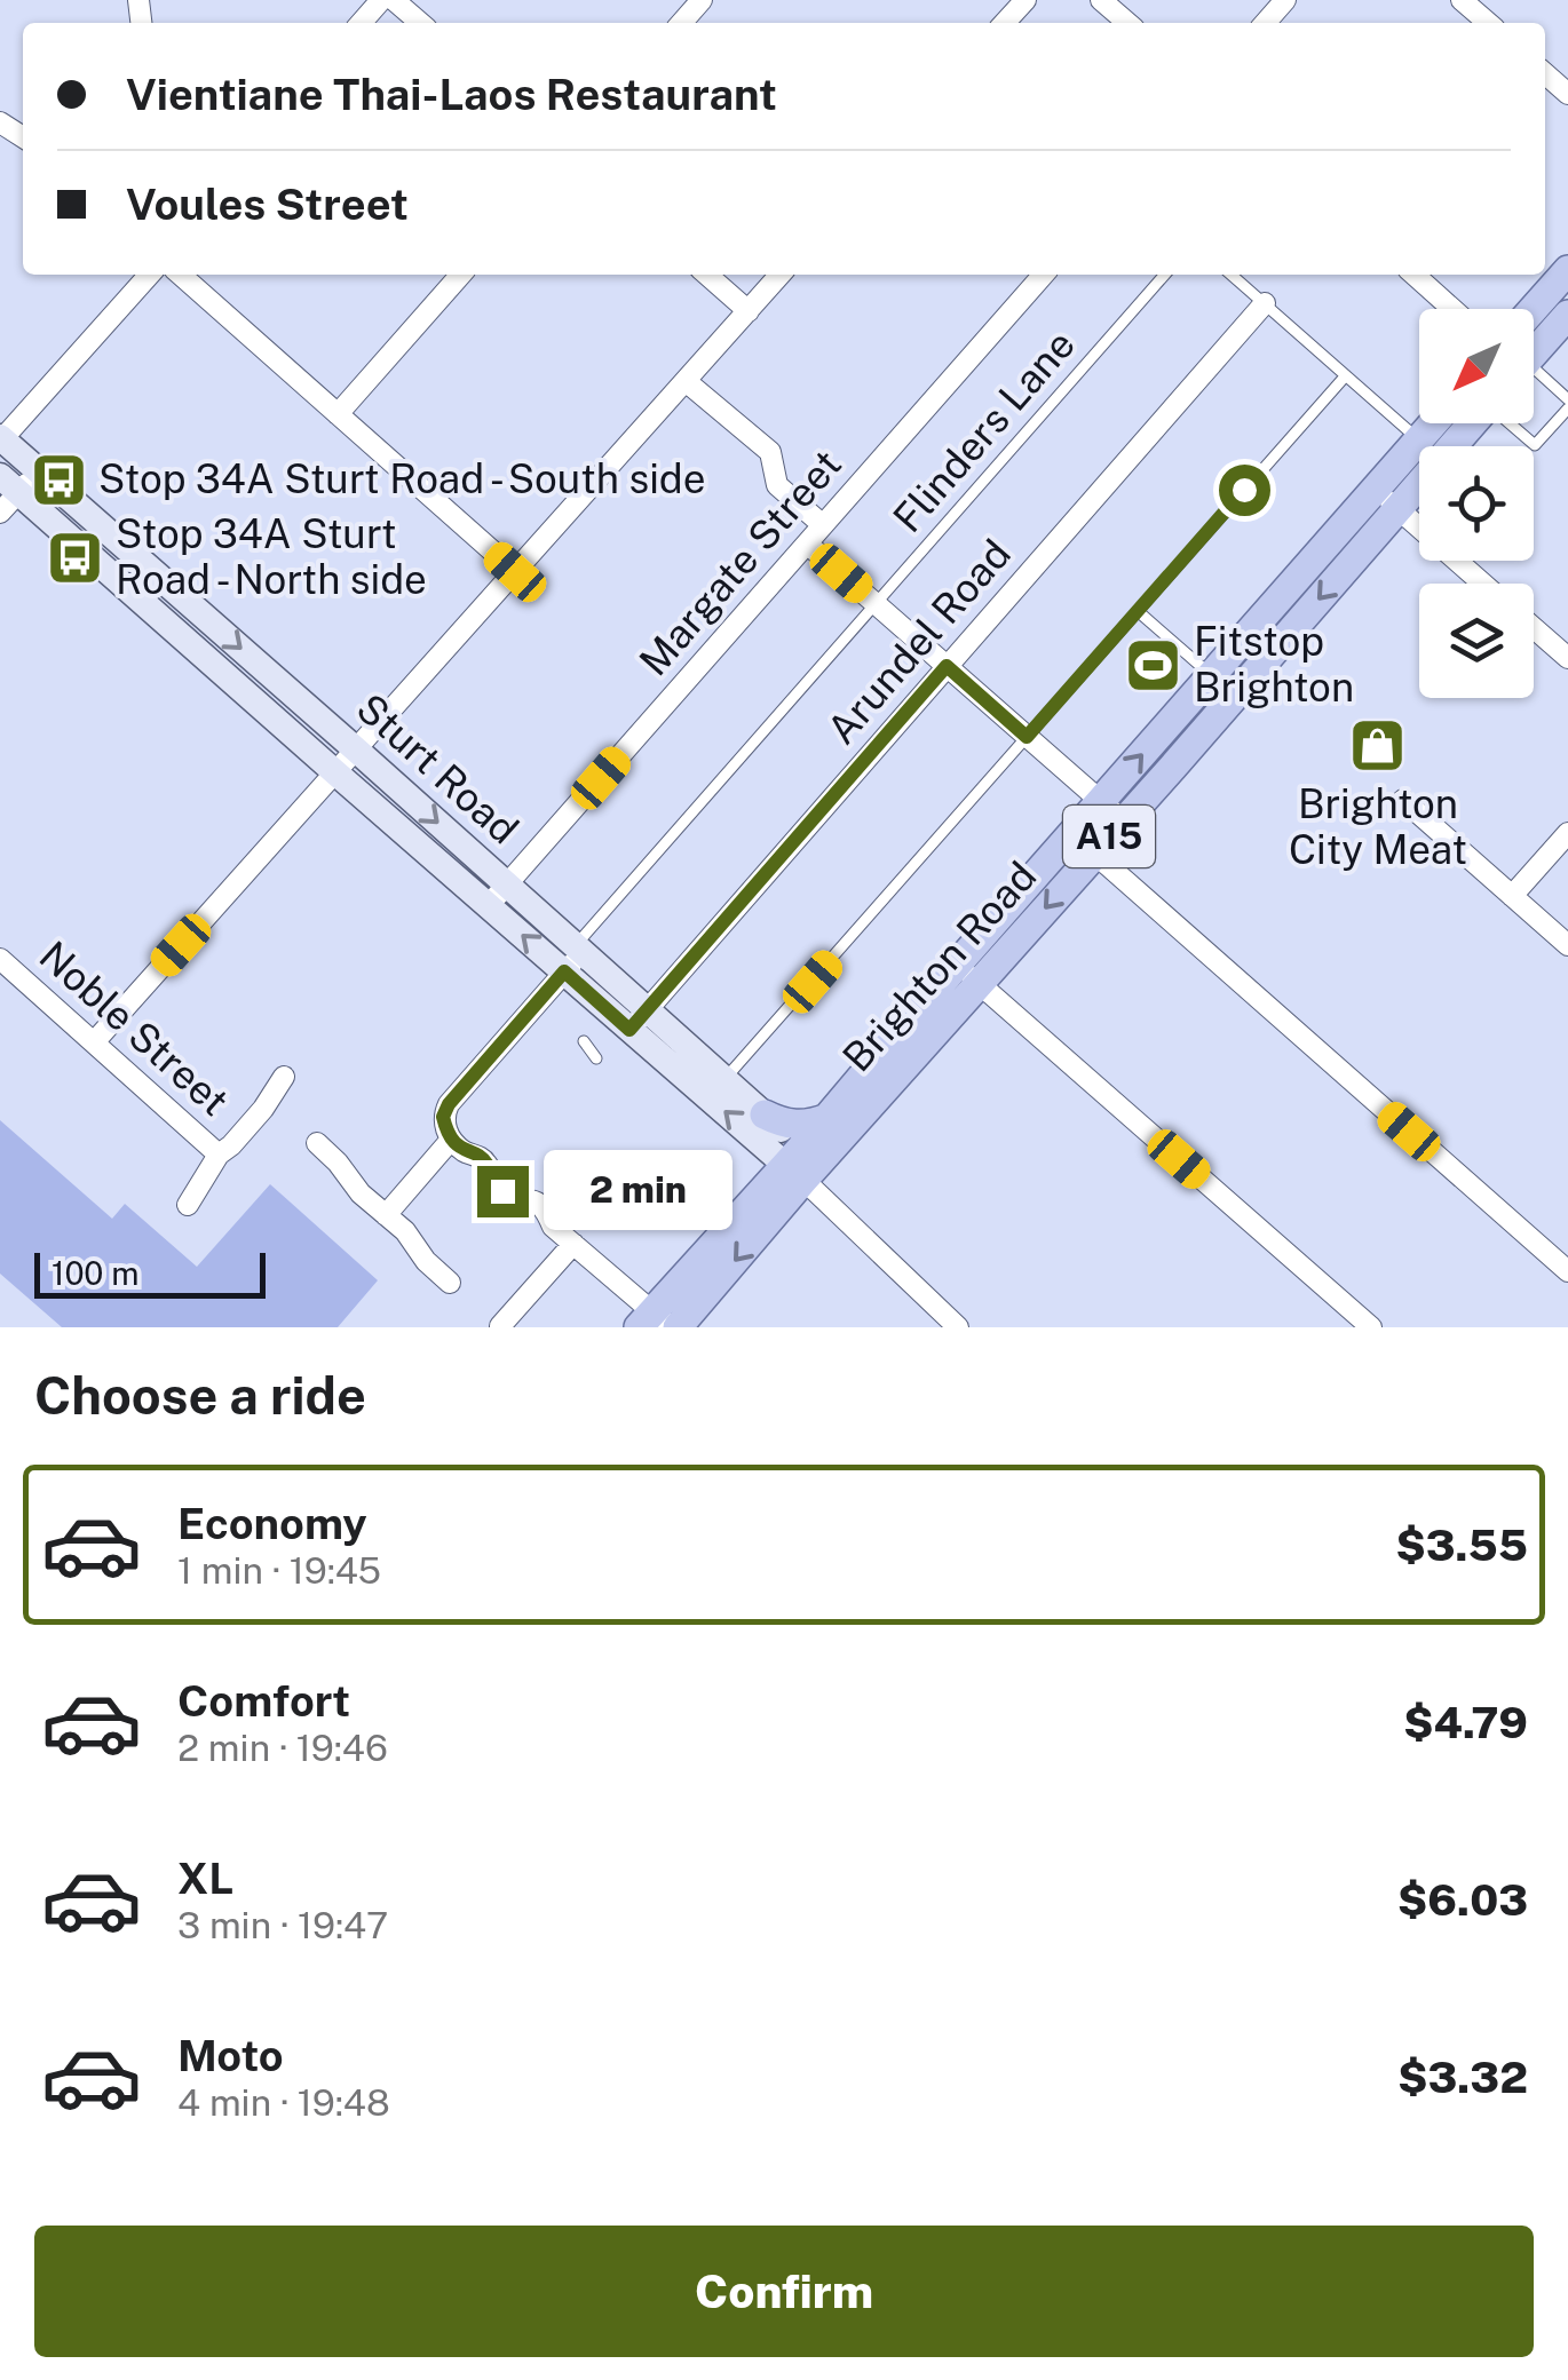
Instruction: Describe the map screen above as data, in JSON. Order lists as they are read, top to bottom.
{
  "streets": {
    "main road": ["Sturt Road", "A15", "Brighton Road"],
    "street": ["Margate Street", "Arundel Road", "Noble Street"],
    "lane": ["Flinders Lane"]
  },
  "crossings": [
    ["Flinders Lane", "Sturt Road"],
    ["Margate Street", "Sturt Road"],
    ["Arundel Road", "Sturt Road"],
    ["Sturt Road", "Brighton Road"]
  ],
  "places": {
    "bus stop": ["Stop 34A Sturt Road - South side", "Stop 34A Sturt Road - North side"],
    "sports": ["Fitstop Brighton"],
    "shop": ["Brighton City Meat"]
  },
  "scale_bar": "100 m",
  "north": "bottom left",
  "page": {
    "banner": ["Vientiane Thai-Laos Restaurant", "Voules Street"],
    "bubble": "2 min",
    "scale": "100 m",
    "heading": "Choose a ride",
    "list": [
      {
        "name": "Economy",
        "note": "1 min · 19:45",
        "value": "$3.55"
      },
      {
        "name": "Comfort",
        "note": "2 min · 19:46",
        "value": "$4.79"
      },
      {
        "name": "XL",
        "note": "3 min · 19:47",
        "value": "$6.03"
      },
      {
        "name": "Moto",
        "note": "4 min · 19:48",
        "value": "$3.32"
      }
    ],
    "buttons": "Confirm"
  }
}
